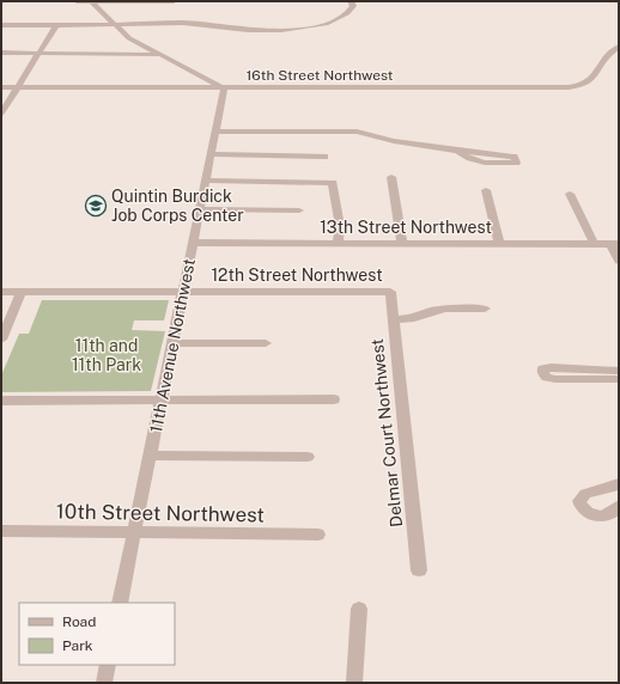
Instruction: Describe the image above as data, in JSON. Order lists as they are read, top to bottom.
{
  "streets": {
    "street": [
      "16th Street Northwest",
      "13th Street Northwest",
      "12th Street Northwest",
      "11th Avenue Northwest",
      "Delmar Court Northwest",
      "10th Street Northwest"
    ]
  },
  "crossings": [
    ["16th Street Northwest", "11th Avenue Northwest"],
    ["13th Street Northwest", "11th Avenue Northwest"],
    ["12th Street Northwest", "11th Avenue Northwest"],
    ["12th Street Northwest", "Delmar Court Northwest"],
    ["11th Avenue Northwest", "10th Street Northwest"]
  ],
  "parks": ["11th and 11th Park"],
  "places": {
    "school or university": ["Quintin Burdick Job Corps Center"]
  },
  "legend": ["Road", "Park"]
}
